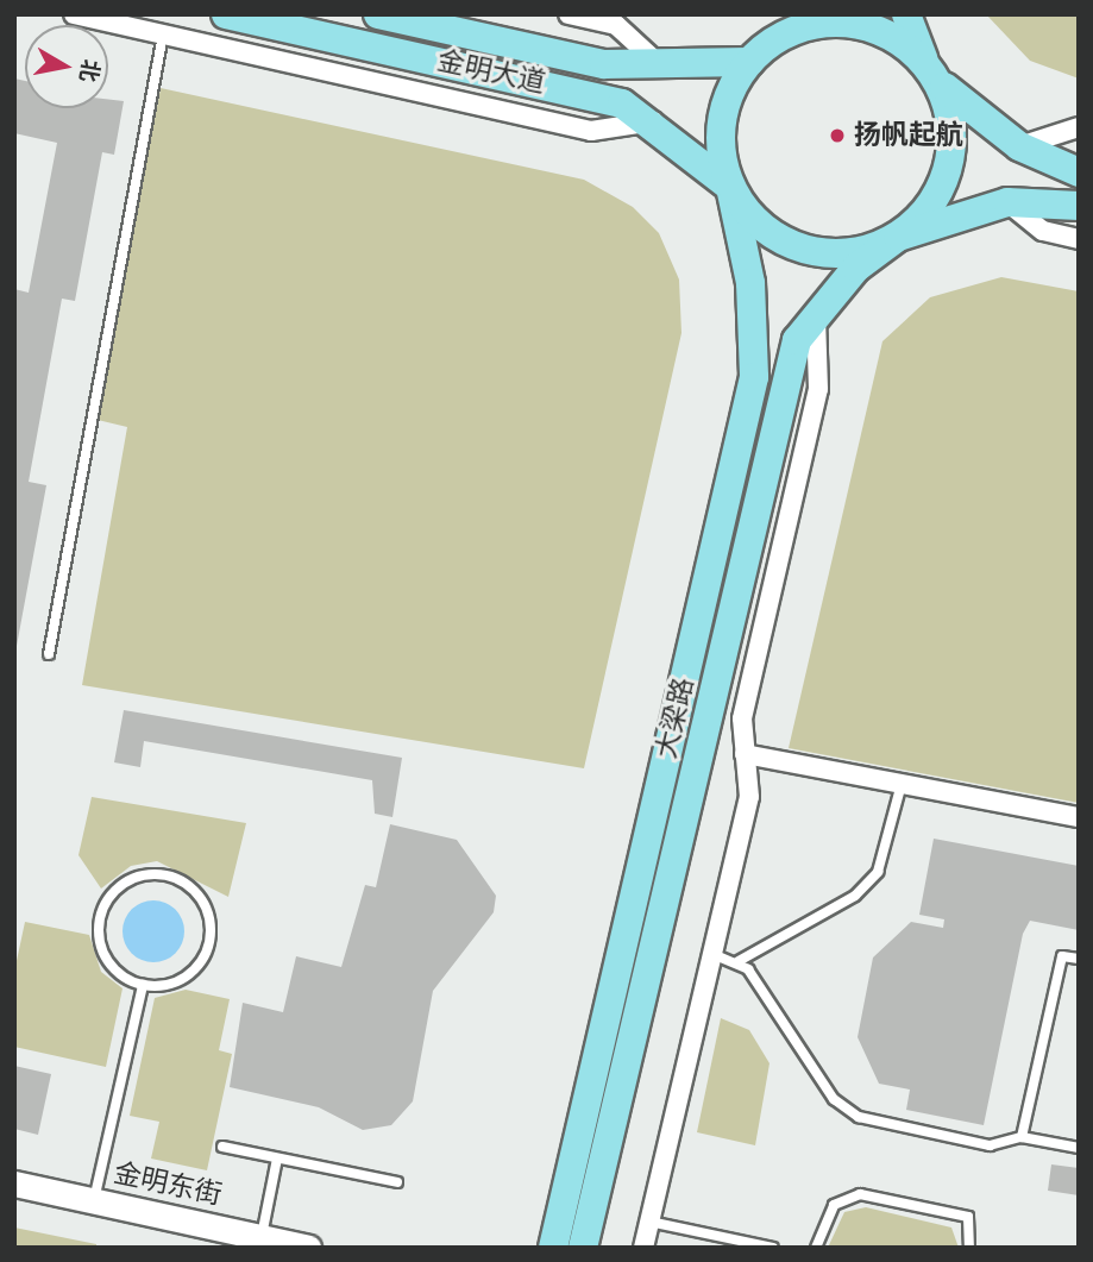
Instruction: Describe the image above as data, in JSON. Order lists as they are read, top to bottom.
{
  "streets": {
    "main road": ["金明大道", "大梁路"],
    "street": ["金明东街"]
  },
  "crossings": [
    ["金明大道", "大梁路"]
  ],
  "places": ["扬帆起航"],
  "north": "right"
}
